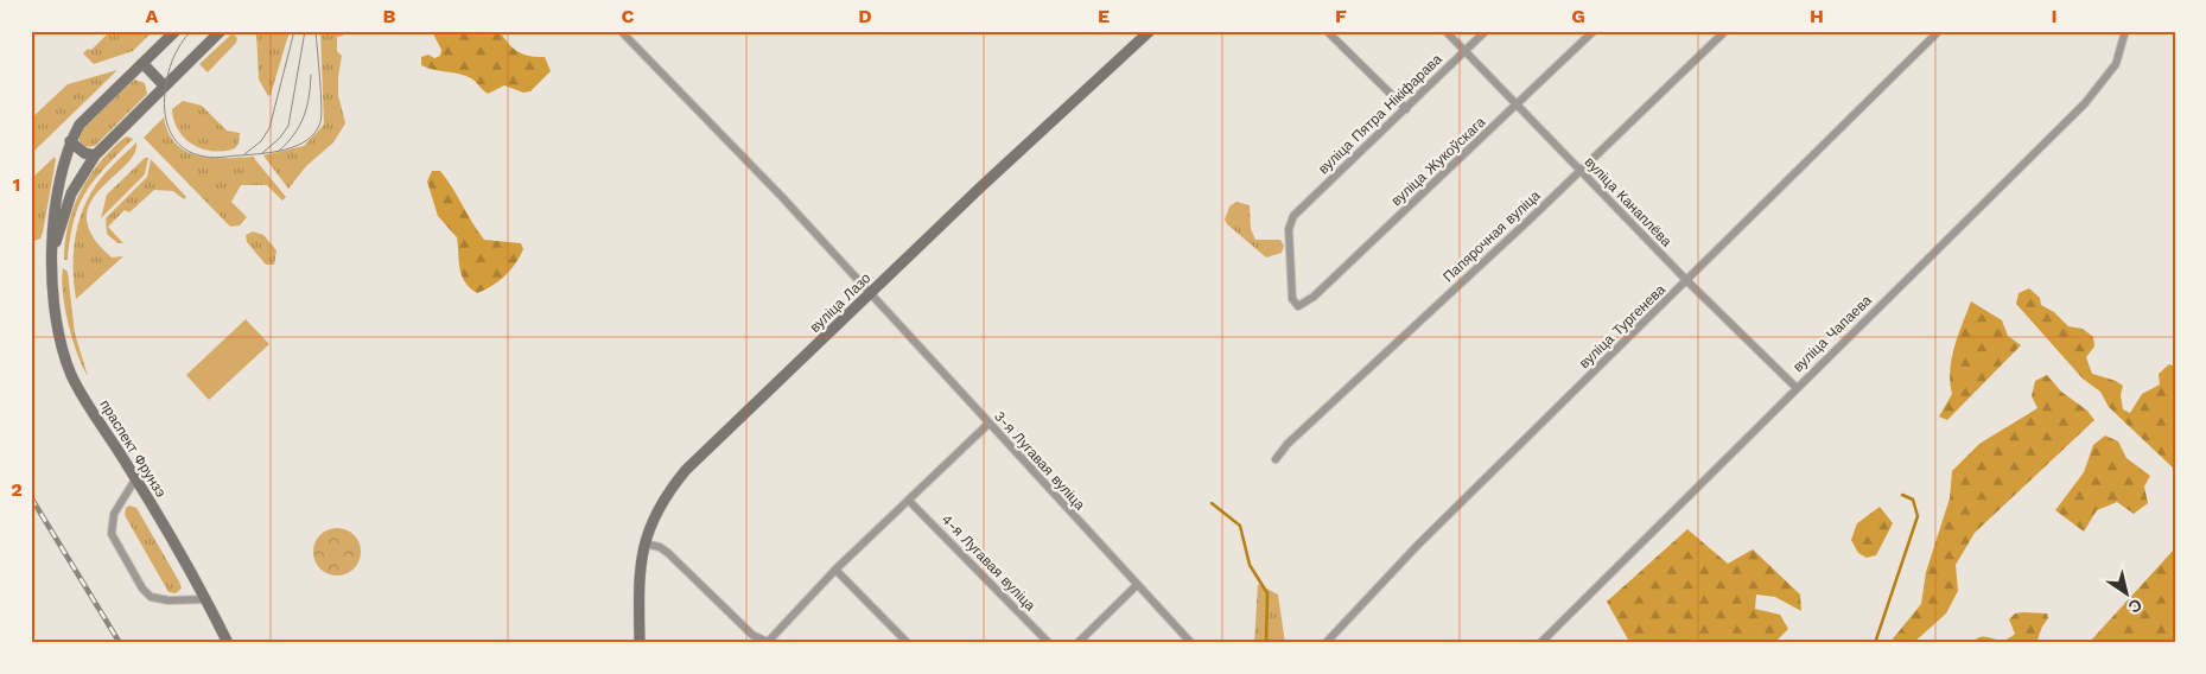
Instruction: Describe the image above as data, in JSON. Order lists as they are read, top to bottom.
{
  "streets": {
    "main road": ["вуліца Лазо", "праспект Фрунзэ"],
    "street": [
      "вуліца Пятра Нікіфарава",
      "вуліца Жукоўскага",
      "вуліца Канаплёва",
      "Папярочная вуліца",
      "вуліца Тургенева",
      "вуліца Чапаева",
      "3-я Лугавая вуліца",
      "4-я Лугавая вуліца"
    ]
  },
  "crossings": [
    ["вуліца Пятра Нікіфарава", "вуліца Жукоўскага"],
    ["вуліца Пятра Нікіфарава", "вуліца Канаплёва"],
    ["вуліца Жукоўскага", "вуліца Канаплёва"],
    ["вуліца Канаплёва", "Папярочная вуліца"],
    ["вуліца Канаплёва", "вуліца Тургенева"],
    ["вуліца Канаплёва", "вуліца Чапаева"],
    ["вуліца Лазо", "3-я Лугавая вуліца"]
  ],
  "north": "bottom right",
  "grid": {
    "columns": [
      "A",
      "B",
      "C",
      "D",
      "E",
      "F",
      "G",
      "H",
      "I"
    ],
    "rows": ["1", "2"]
  }
}
